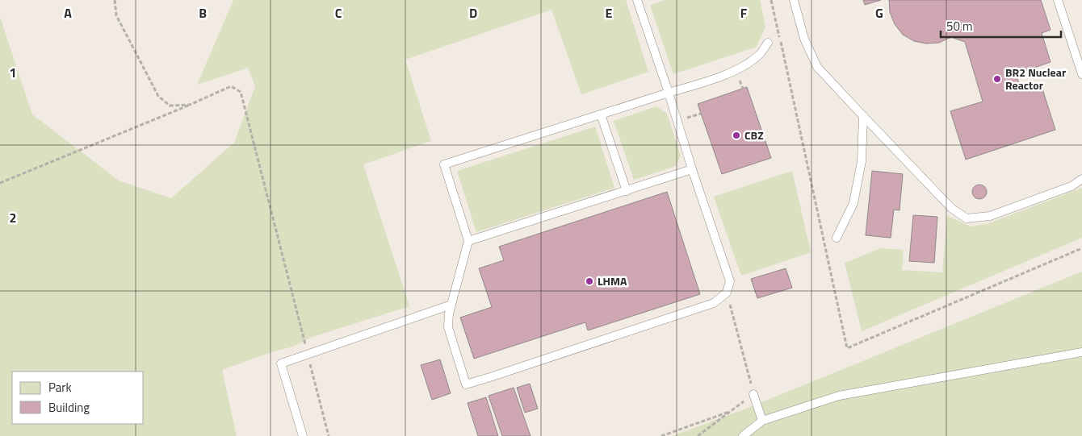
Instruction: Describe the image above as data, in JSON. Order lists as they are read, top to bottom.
{
  "places": ["BR2 Nuclear Reactor", "CBZ", "LHMA"],
  "legend": ["Park", "Building"],
  "scale_bar": "50 m",
  "grid": {
    "columns": [
      "A",
      "B",
      "C",
      "D",
      "E",
      "F",
      "G"
    ],
    "rows": ["1", "2"]
  }
}
